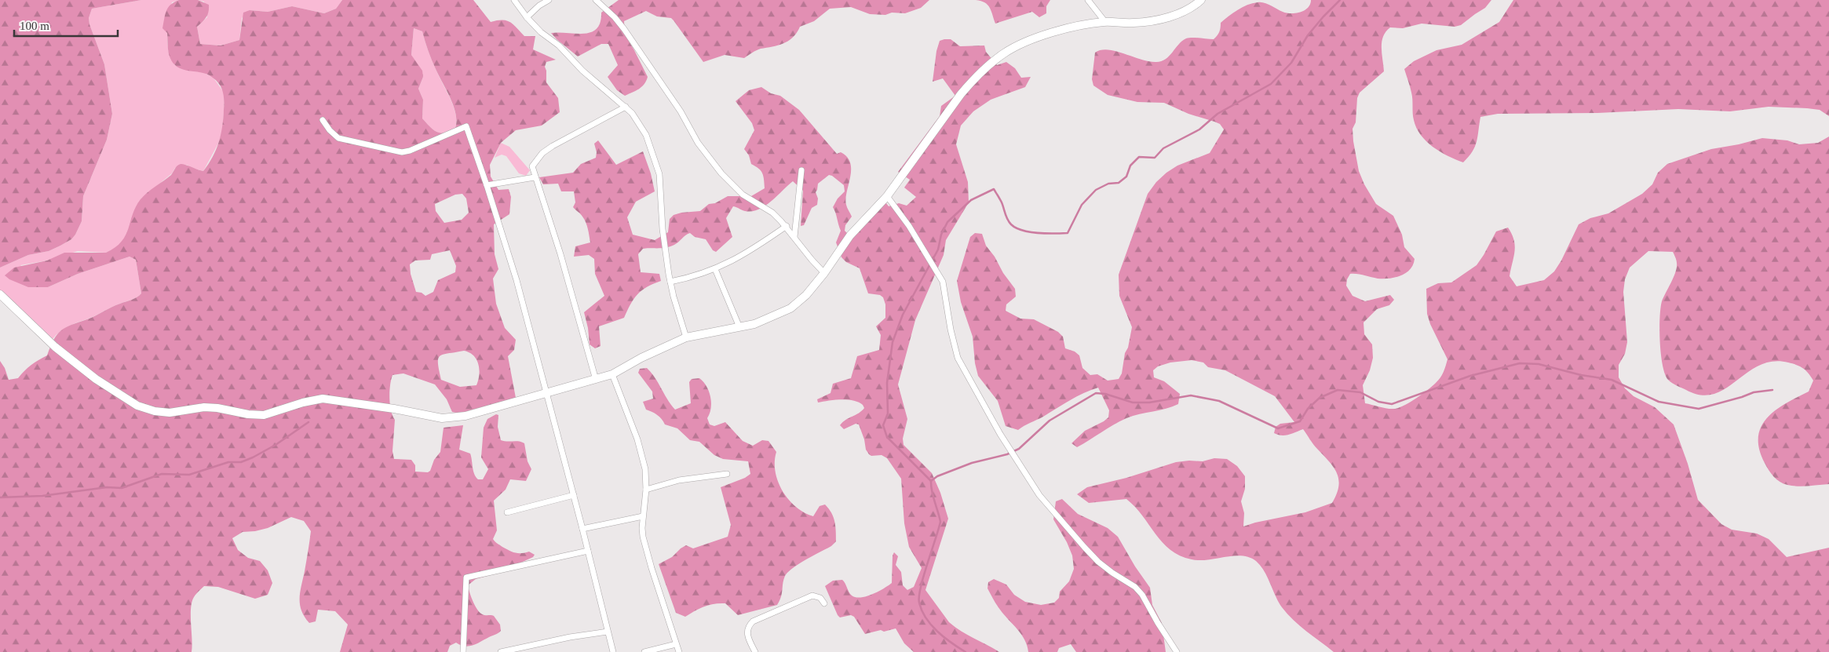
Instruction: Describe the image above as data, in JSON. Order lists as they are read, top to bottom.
{
  "scale_bar": "100 m"
}
